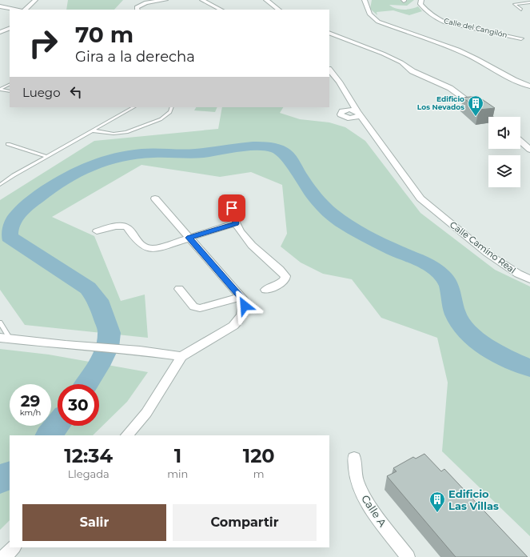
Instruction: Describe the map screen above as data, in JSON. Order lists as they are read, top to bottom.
{
  "streets": {
    "street": ["Calle del Cangilón", "Calle Camino Real", "Calle A"]
  },
  "places": {
    "building": ["Edificio Los Nevados", "Edificio Las Villas"]
  },
  "page": {
    "turn": ["70 m", "Gira a la derecha"],
    "then": "Luego",
    "speed": "29 km/h",
    "limit": "30",
    "eta": [
      "12:34",
      "Llegada",
      "1",
      "min",
      "120",
      "m"
    ],
    "buttons": ["Salir", "Compartir"]
  }
}
